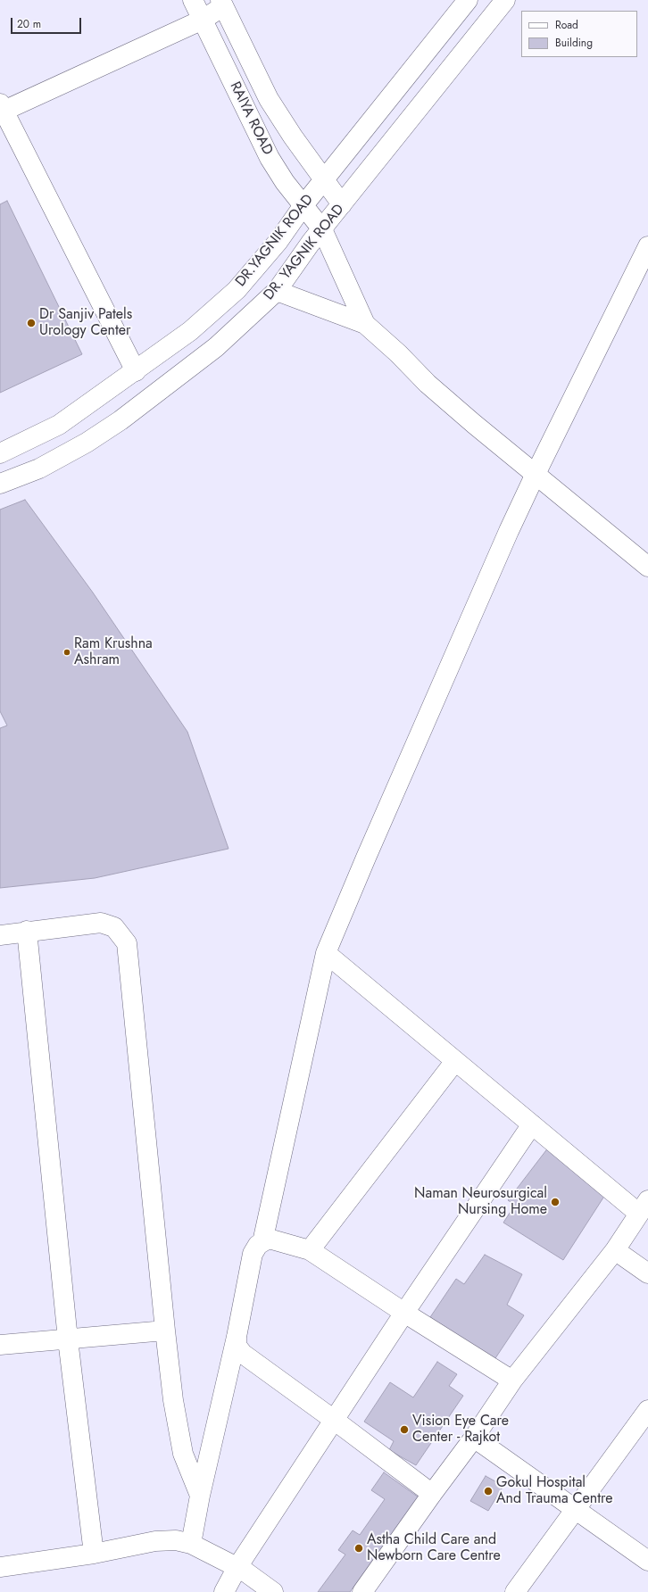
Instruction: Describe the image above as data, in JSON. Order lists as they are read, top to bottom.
{
  "streets": {
    "street": ["RAIYA ROAD", "DR.YAGNIK ROAD", "DR. YAGNIK ROAD"]
  },
  "crossings": [
    ["RAIYA ROAD", "DR.YAGNIK ROAD"],
    ["RAIYA ROAD", "DR. YAGNIK ROAD"]
  ],
  "places": [
    "Dr Sanjiv Patels Urology Center",
    "Ram Krushna Ashram",
    "Naman Neurosurgical Nursing Home",
    "Vision Eye Care Center - Rajkot",
    "Gokul Hospital And Trauma Centre",
    "Astha Child Care and Newborn Care Centre"
  ],
  "legend": ["Road", "Building"],
  "scale_bar": "20 m"
}
